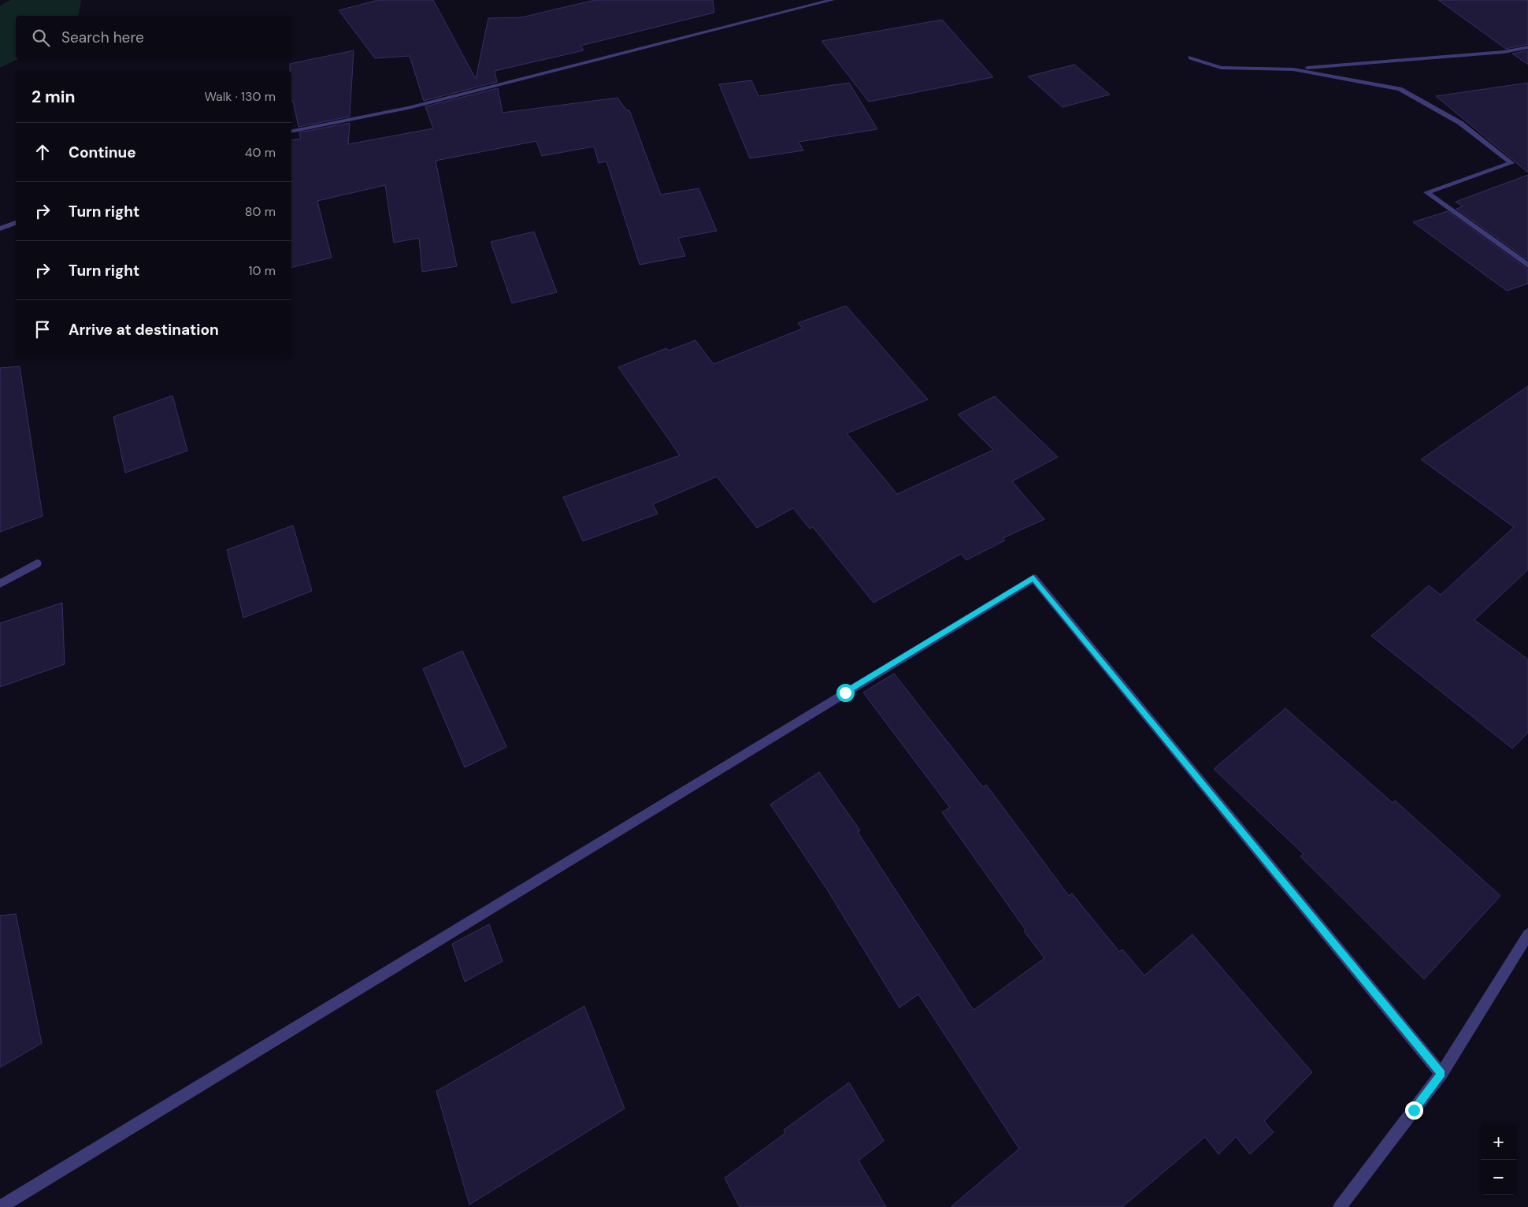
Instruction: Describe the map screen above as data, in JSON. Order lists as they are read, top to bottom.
{
  "page": {
    "search": "Search here",
    "heading": ["2 min", "Walk · 130 m"],
    "list": [
      ["Continue", "40 m"],
      ["Turn right", "80 m"],
      ["Turn right", "10 m"],
      "Arrive at destination"
    ],
    "map_buttons": ["+", "−"]
  }
}
